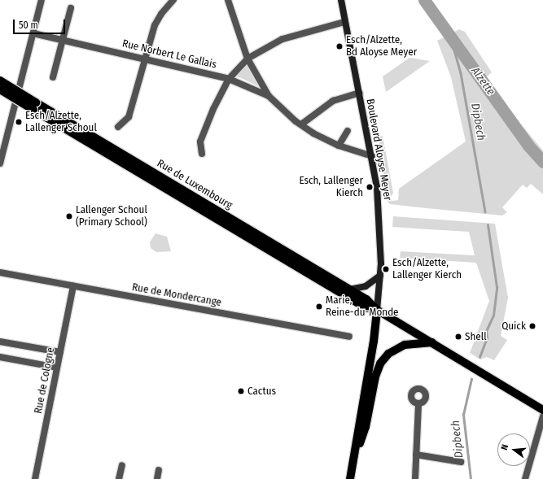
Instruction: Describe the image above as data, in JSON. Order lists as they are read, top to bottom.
{
  "streets": {
    "main road": ["Boulevard Aloyse Meyer", "Rue de Luxembourg"],
    "street": ["Rue Norbert Le Gallais", "Rue de Mondercange", "Rue de Cologne"]
  },
  "crossings": [
    ["Boulevard Aloyse Meyer", "Rue de Luxembourg"],
    ["Rue de Mondercange", "Rue de Cologne"]
  ],
  "water": ["Alzette", "Dipbech"],
  "places": [
    "Esch/Alzette, Bd Aloyse Meyer",
    "Esch/Alzette, Lallenger Schoul",
    "Esch, Lallenger Kierch",
    "Lallenger Schoul (Primary School)",
    "Esch/Alzette, Lallenger Kierch",
    "Marie, Reine-du-Monde",
    "Quick",
    "Shell",
    "Cactus"
  ],
  "scale_bar": "50 m",
  "north": "left"
}
